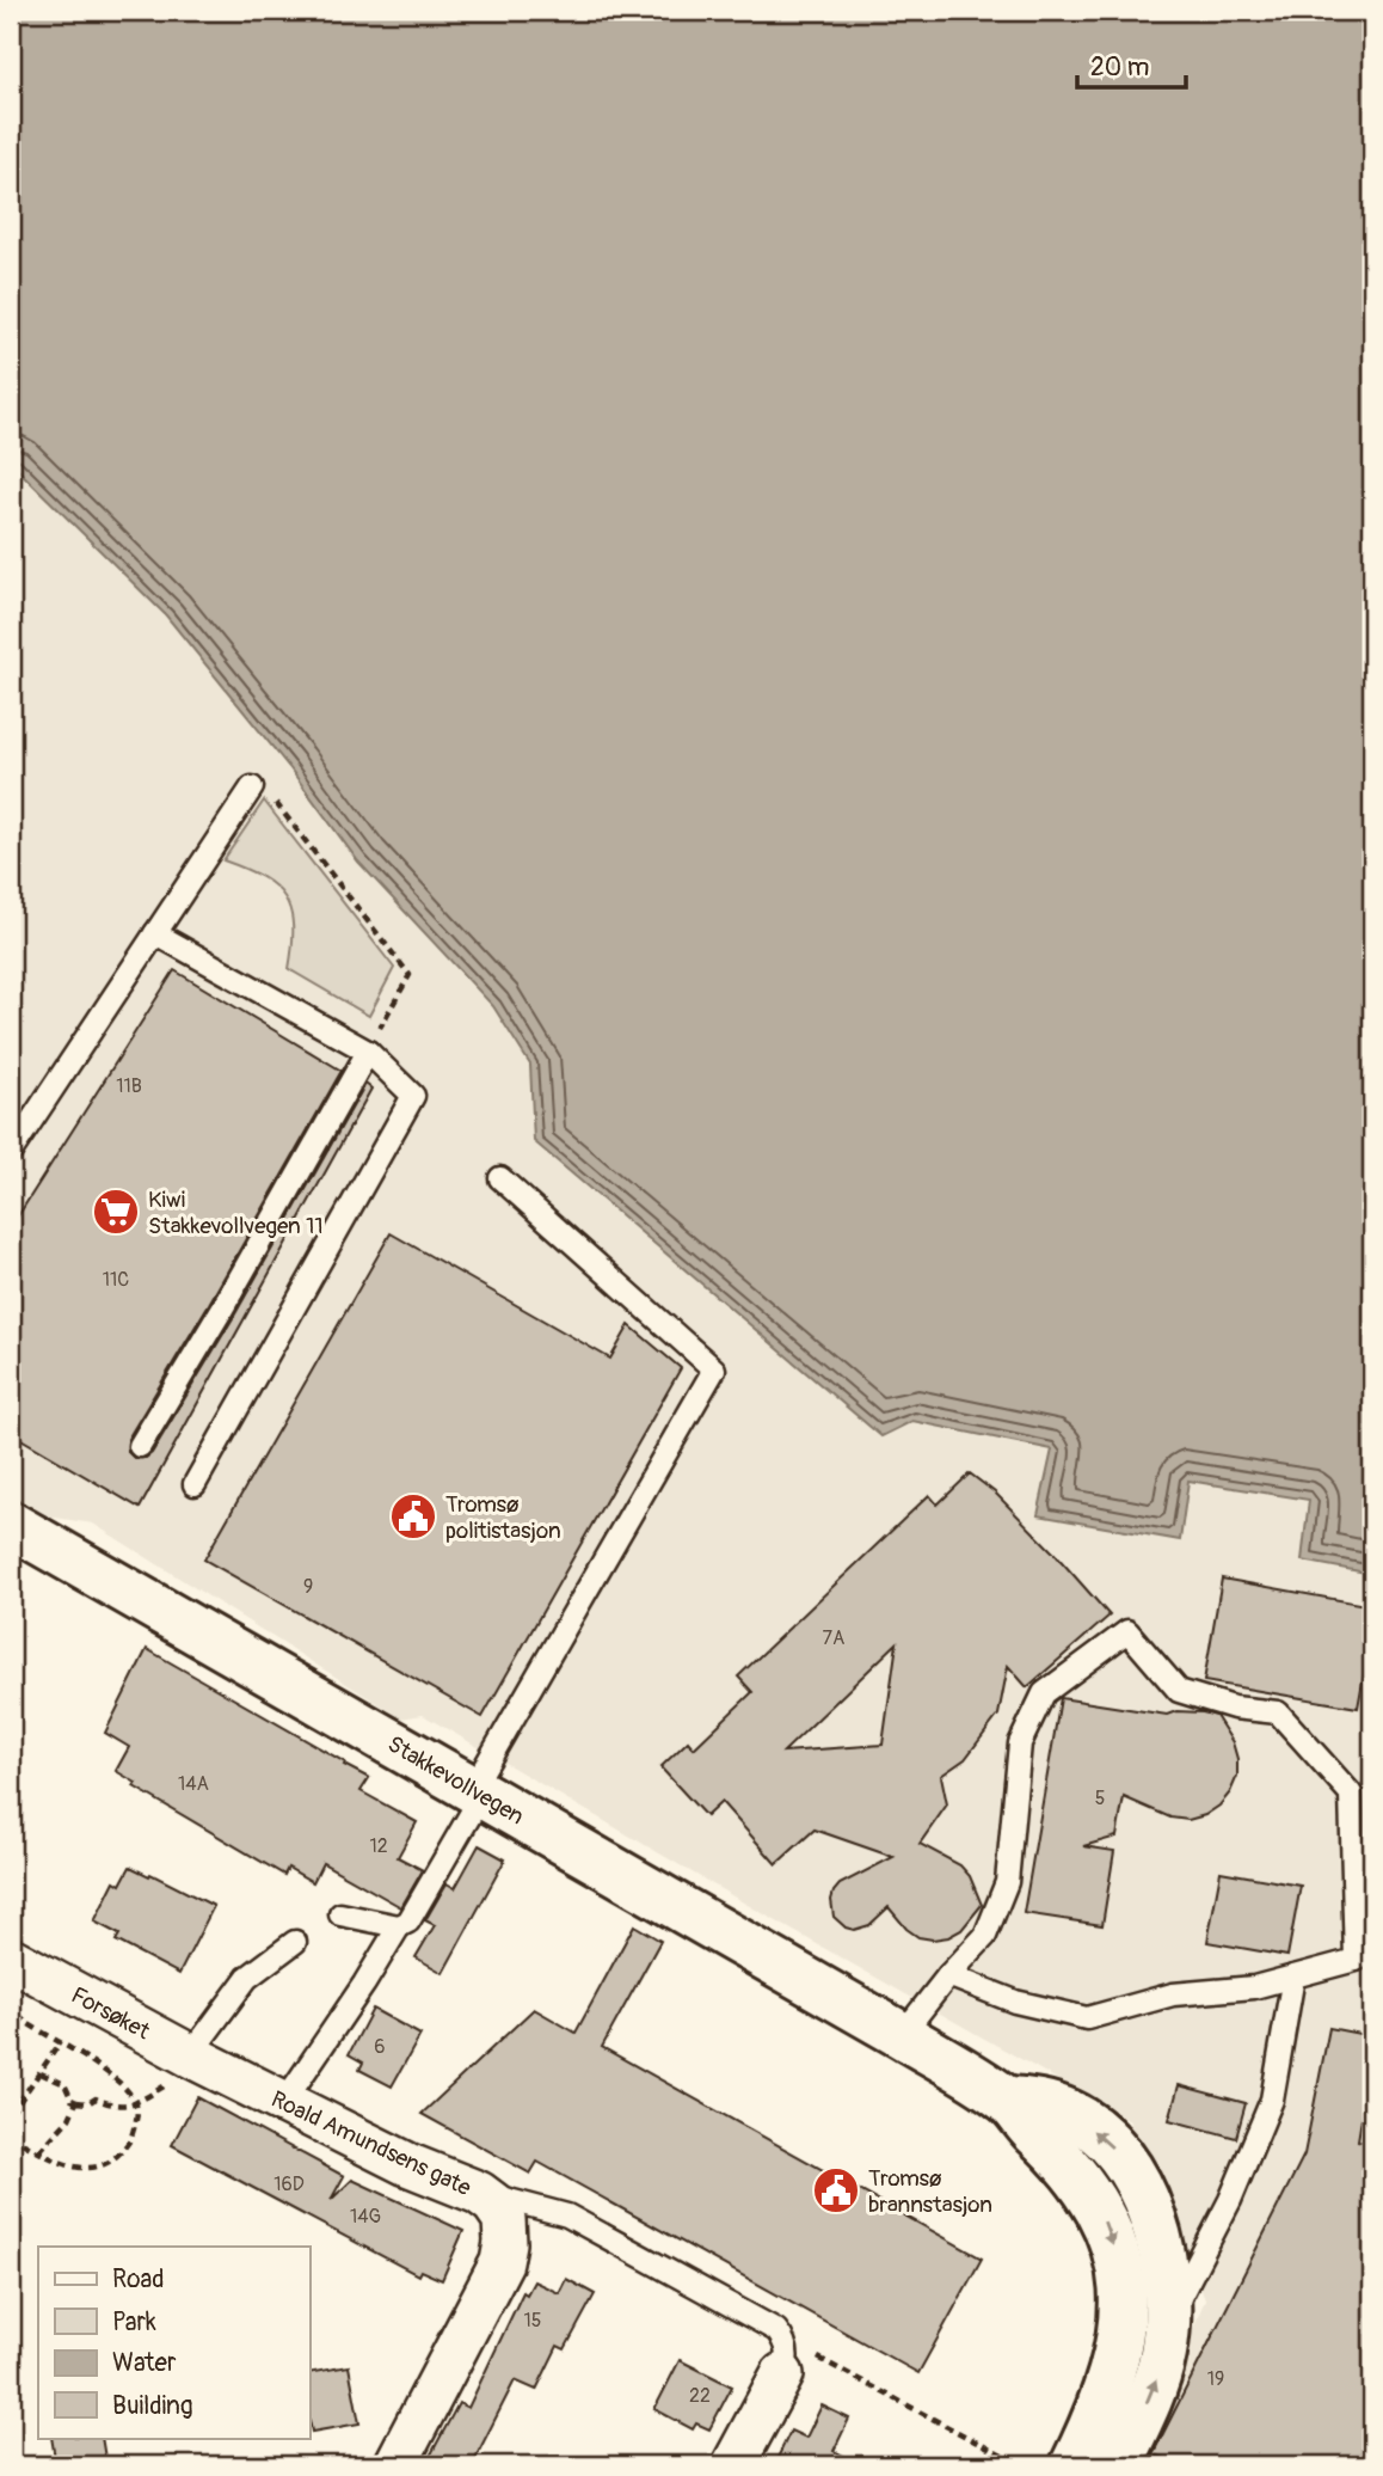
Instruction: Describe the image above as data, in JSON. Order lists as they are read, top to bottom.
{
  "streets": {
    "street": ["Stakkevollvegen", "Forsøket", "Roald Amundsens gate"]
  },
  "crossings": [
    ["Forsøket", "Roald Amundsens gate"]
  ],
  "places": {
    "supermarket": ["Kiwi Stakkevollvegen 11"],
    "public building": ["Tromsø politistasjon", "Tromsø brannstasjon"]
  },
  "house_numbers": [
    "11B",
    "11C",
    "9",
    "7A",
    "14A",
    "5",
    "12",
    "6",
    "16D",
    "14G",
    "15",
    "19",
    "22"
  ],
  "legend": [
    "Road",
    "Park",
    "Water",
    "Building"
  ],
  "scale_bar": "20 m"
}
